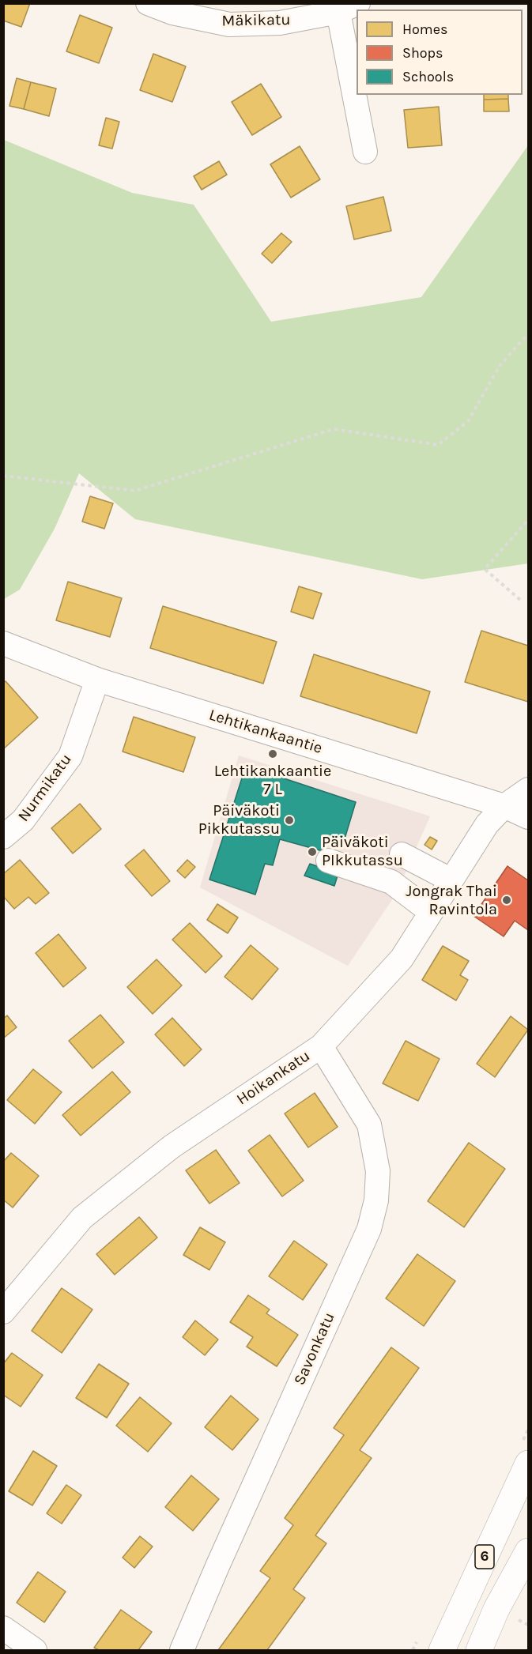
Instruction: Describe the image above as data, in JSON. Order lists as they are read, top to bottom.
{
  "streets": {
    "highway": ["6"],
    "street": [
      "Mäkikatu",
      "Lehtikankaantie",
      "Nurmikatu",
      "Hoikankatu",
      "Savonkatu"
    ]
  },
  "crossings": [
    ["Lehtikankaantie", "Nurmikatu"],
    ["Lehtikankaantie", "Hoikankatu"],
    ["Hoikankatu", "Savonkatu"]
  ],
  "places": [
    "Lehtikankaantie 7 L",
    "Päiväkoti Pikkutassu",
    "Päiväkoti PIkkutassu",
    "Jongrak Thai Ravintola"
  ],
  "legend": ["Homes", "Shops", "Schools"]
}
